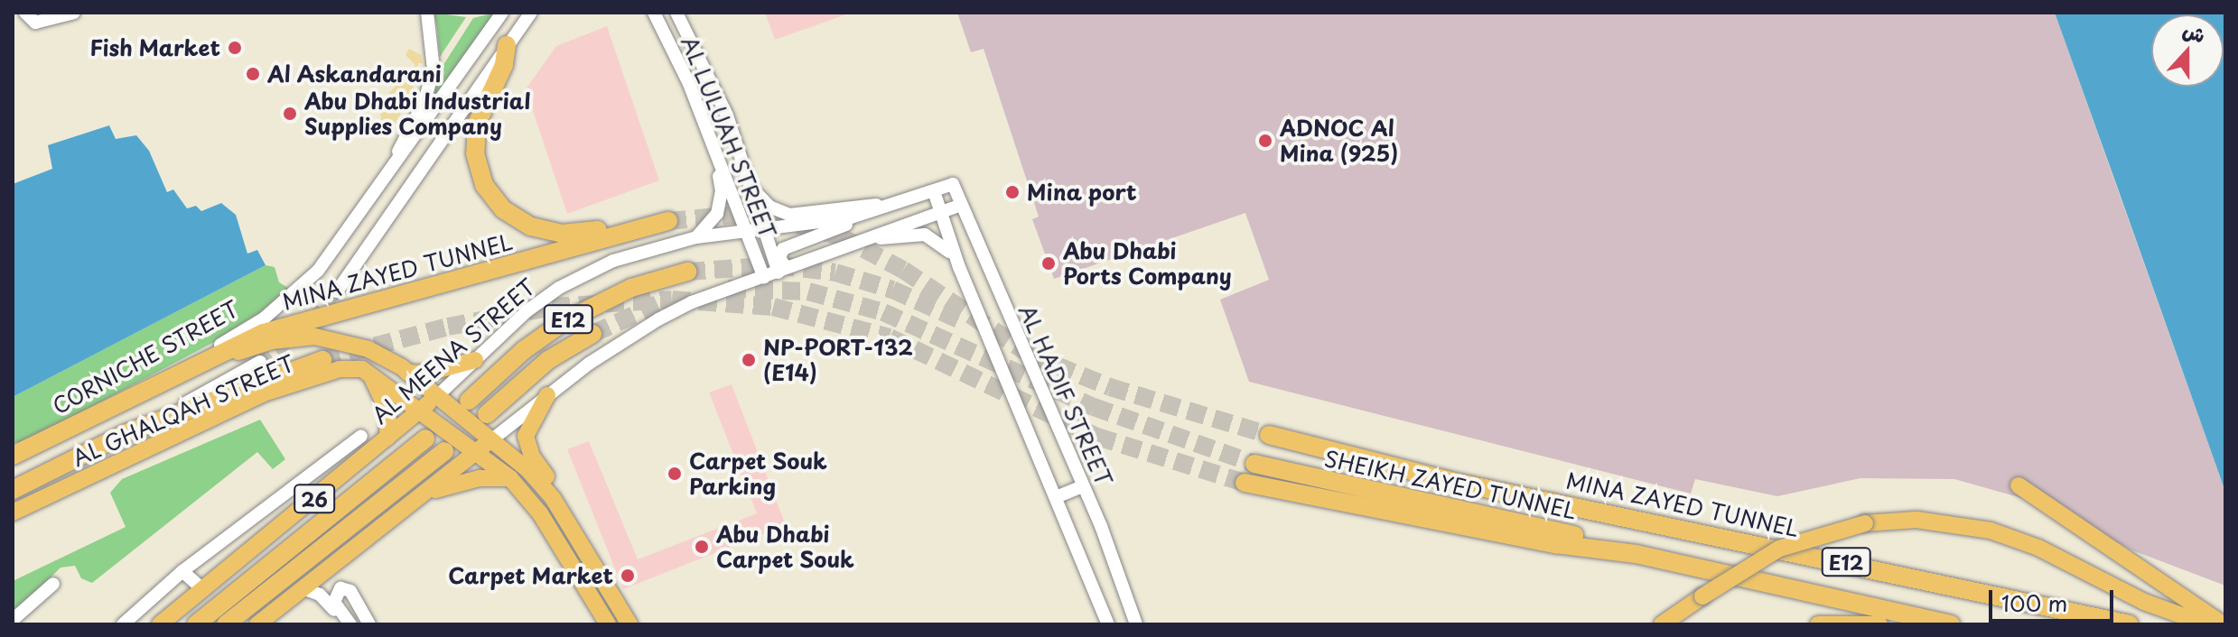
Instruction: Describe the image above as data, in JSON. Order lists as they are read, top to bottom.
{
  "streets": {
    "highway": [
      "MINA ZAYED TUNNEL",
      "E12",
      "CORNICHE STREET",
      "SHEIKH ZAYED TUNNEL"
    ],
    "main road": ["AL MEENA STREET", "AL GHALQAH STREET", "26"],
    "street": ["AL LULUAH STREET", "AL HADIF STREET"]
  },
  "crossings": [
    ["AL LULUAH STREET", "AL MEENA STREET"],
    ["MINA ZAYED TUNNEL", "CORNICHE STREET"],
    ["MINA ZAYED TUNNEL", "AL GHALQAH STREET"],
    ["AL MEENA STREET", "AL HADIF STREET"],
    ["AL MEENA STREET", "AL GHALQAH STREET"],
    ["CORNICHE STREET", "AL GHALQAH STREET"]
  ],
  "places": [
    "Fish Market",
    "Al Askandarani",
    "Abu Dhabi Industrial Supplies Company",
    "ADNOC Al Mina (925)",
    "Mina port",
    "Abu Dhabi Ports Company",
    "NP-PORT-132 (E14)",
    "Carpet Souk Parking",
    "Abu Dhabi Carpet Souk",
    "Carpet Market"
  ],
  "scale_bar": "100 m",
  "north": "top"
}
